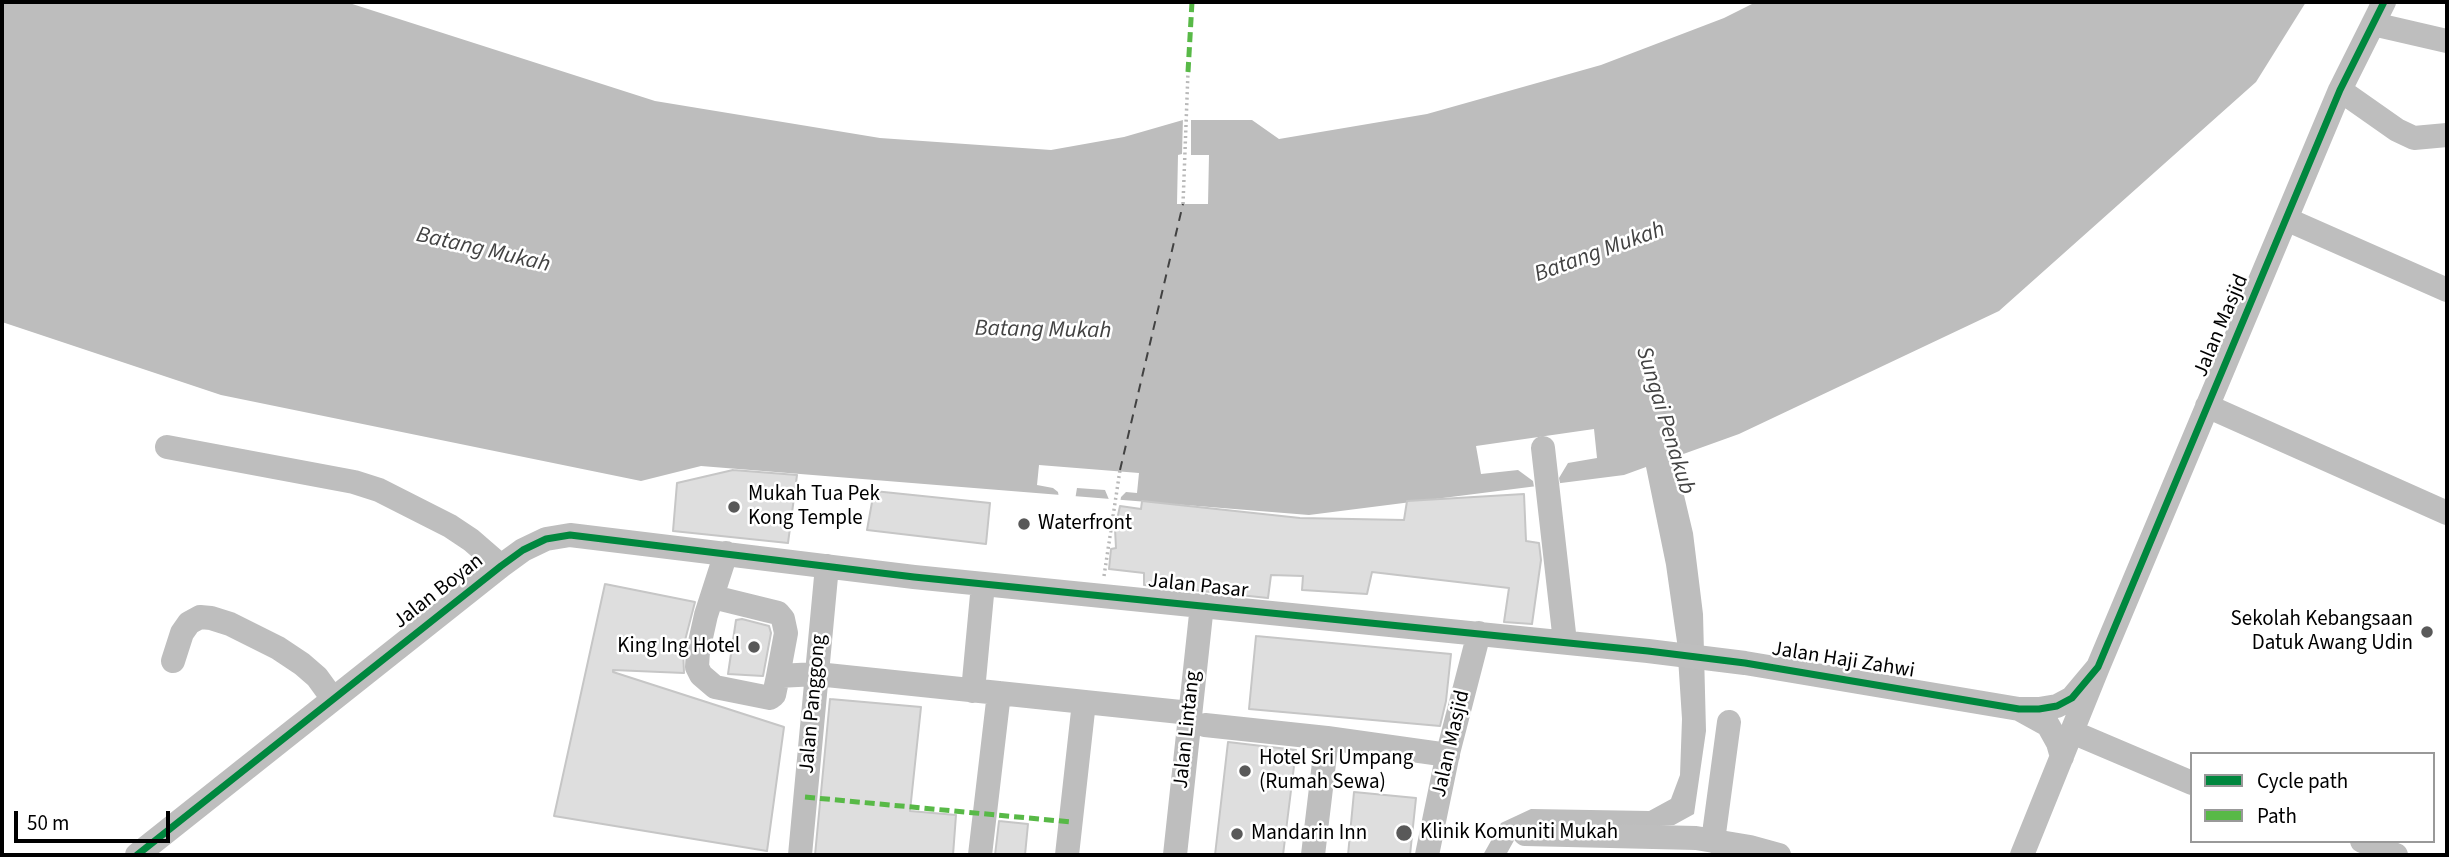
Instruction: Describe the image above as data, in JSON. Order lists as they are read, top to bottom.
{
  "streets": {
    "street": [
      "Jalan Masjid",
      "Jalan Pasar",
      "Jalan Boyan",
      "Jalan Haji Zahwi",
      "Jalan Panggong",
      "Jalan Lintang"
    ]
  },
  "crossings": [
    ["Jalan Masjid", "Jalan Pasar"],
    ["Jalan Masjid", "Jalan Haji Zahwi"],
    ["Jalan Pasar", "Jalan Boyan"],
    ["Jalan Pasar", "Jalan Haji Zahwi"],
    ["Jalan Pasar", "Jalan Panggong"],
    ["Jalan Pasar", "Jalan Lintang"],
    ["Jalan Boyan", "Jalan Panggong"]
  ],
  "water": ["Batang Mukah", "Sungai Penakub"],
  "places": [
    "Mukah Tua Pek Kong Temple",
    "Waterfront",
    "Sekolah Kebangsaan Datuk Awang Udin",
    "King Ing Hotel",
    "Hotel Sri Umpang (Rumah Sewa)",
    "Klinik Komuniti Mukah",
    "Mandarin Inn"
  ],
  "legend": ["Cycle path", "Path"],
  "scale_bar": "50 m"
}
